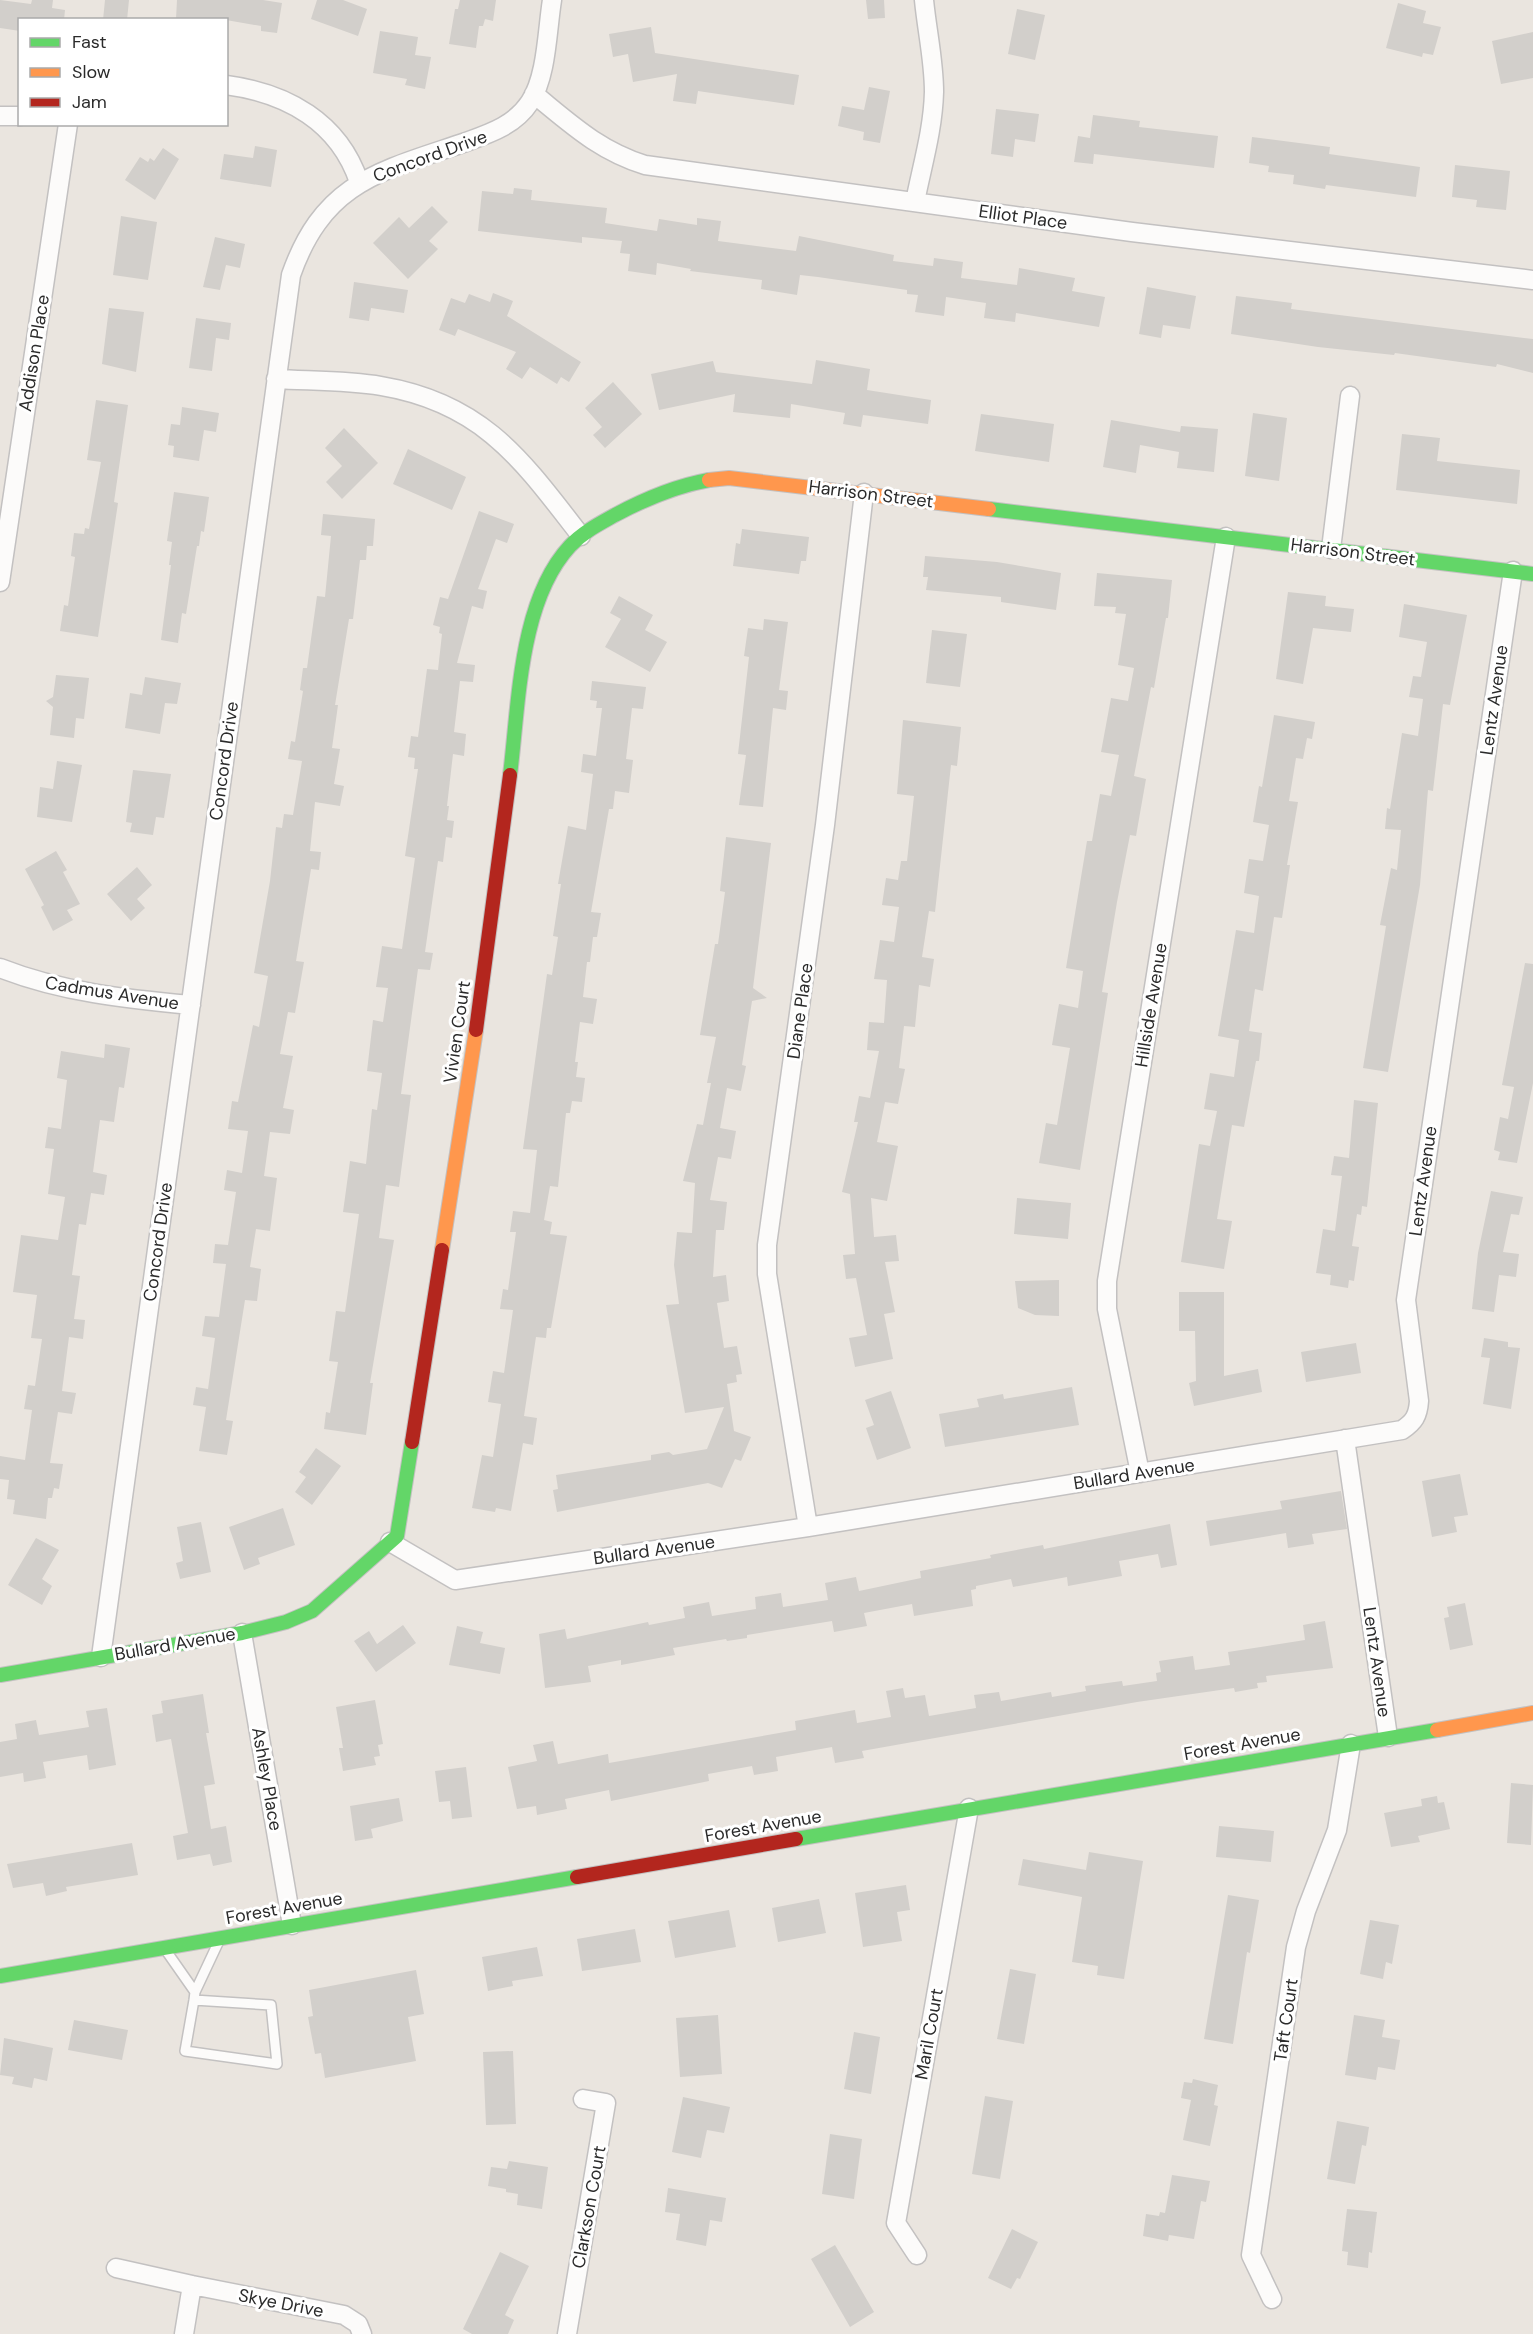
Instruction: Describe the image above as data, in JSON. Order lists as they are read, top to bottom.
{
  "streets": {
    "street": [
      "Concord Drive",
      "Elliot Place",
      "Addison Place",
      "Harrison Street",
      "Lentz Avenue",
      "Cadmus Avenue",
      "Hillside Avenue",
      "Diane Place",
      "Vivien Court",
      "Bullard Avenue",
      "Forest Avenue",
      "Ashley Place",
      "Taft Court",
      "Maril Court",
      "Clarkson Court",
      "Skye Drive"
    ]
  },
  "crossings": [
    ["Concord Drive", "Elliot Place"],
    ["Concord Drive", "Cadmus Avenue"],
    ["Concord Drive", "Bullard Avenue"],
    ["Harrison Street", "Lentz Avenue"],
    ["Harrison Street", "Hillside Avenue"],
    ["Harrison Street", "Diane Place"],
    ["Harrison Street", "Vivien Court"],
    ["Lentz Avenue", "Bullard Avenue"],
    ["Lentz Avenue", "Forest Avenue"],
    ["Hillside Avenue", "Bullard Avenue"],
    ["Diane Place", "Bullard Avenue"],
    ["Vivien Court", "Bullard Avenue"],
    ["Bullard Avenue", "Ashley Place"],
    ["Forest Avenue", "Ashley Place"],
    ["Forest Avenue", "Taft Court"],
    ["Forest Avenue", "Maril Court"]
  ],
  "legend": ["Fast", "Slow", "Jam"]
}
